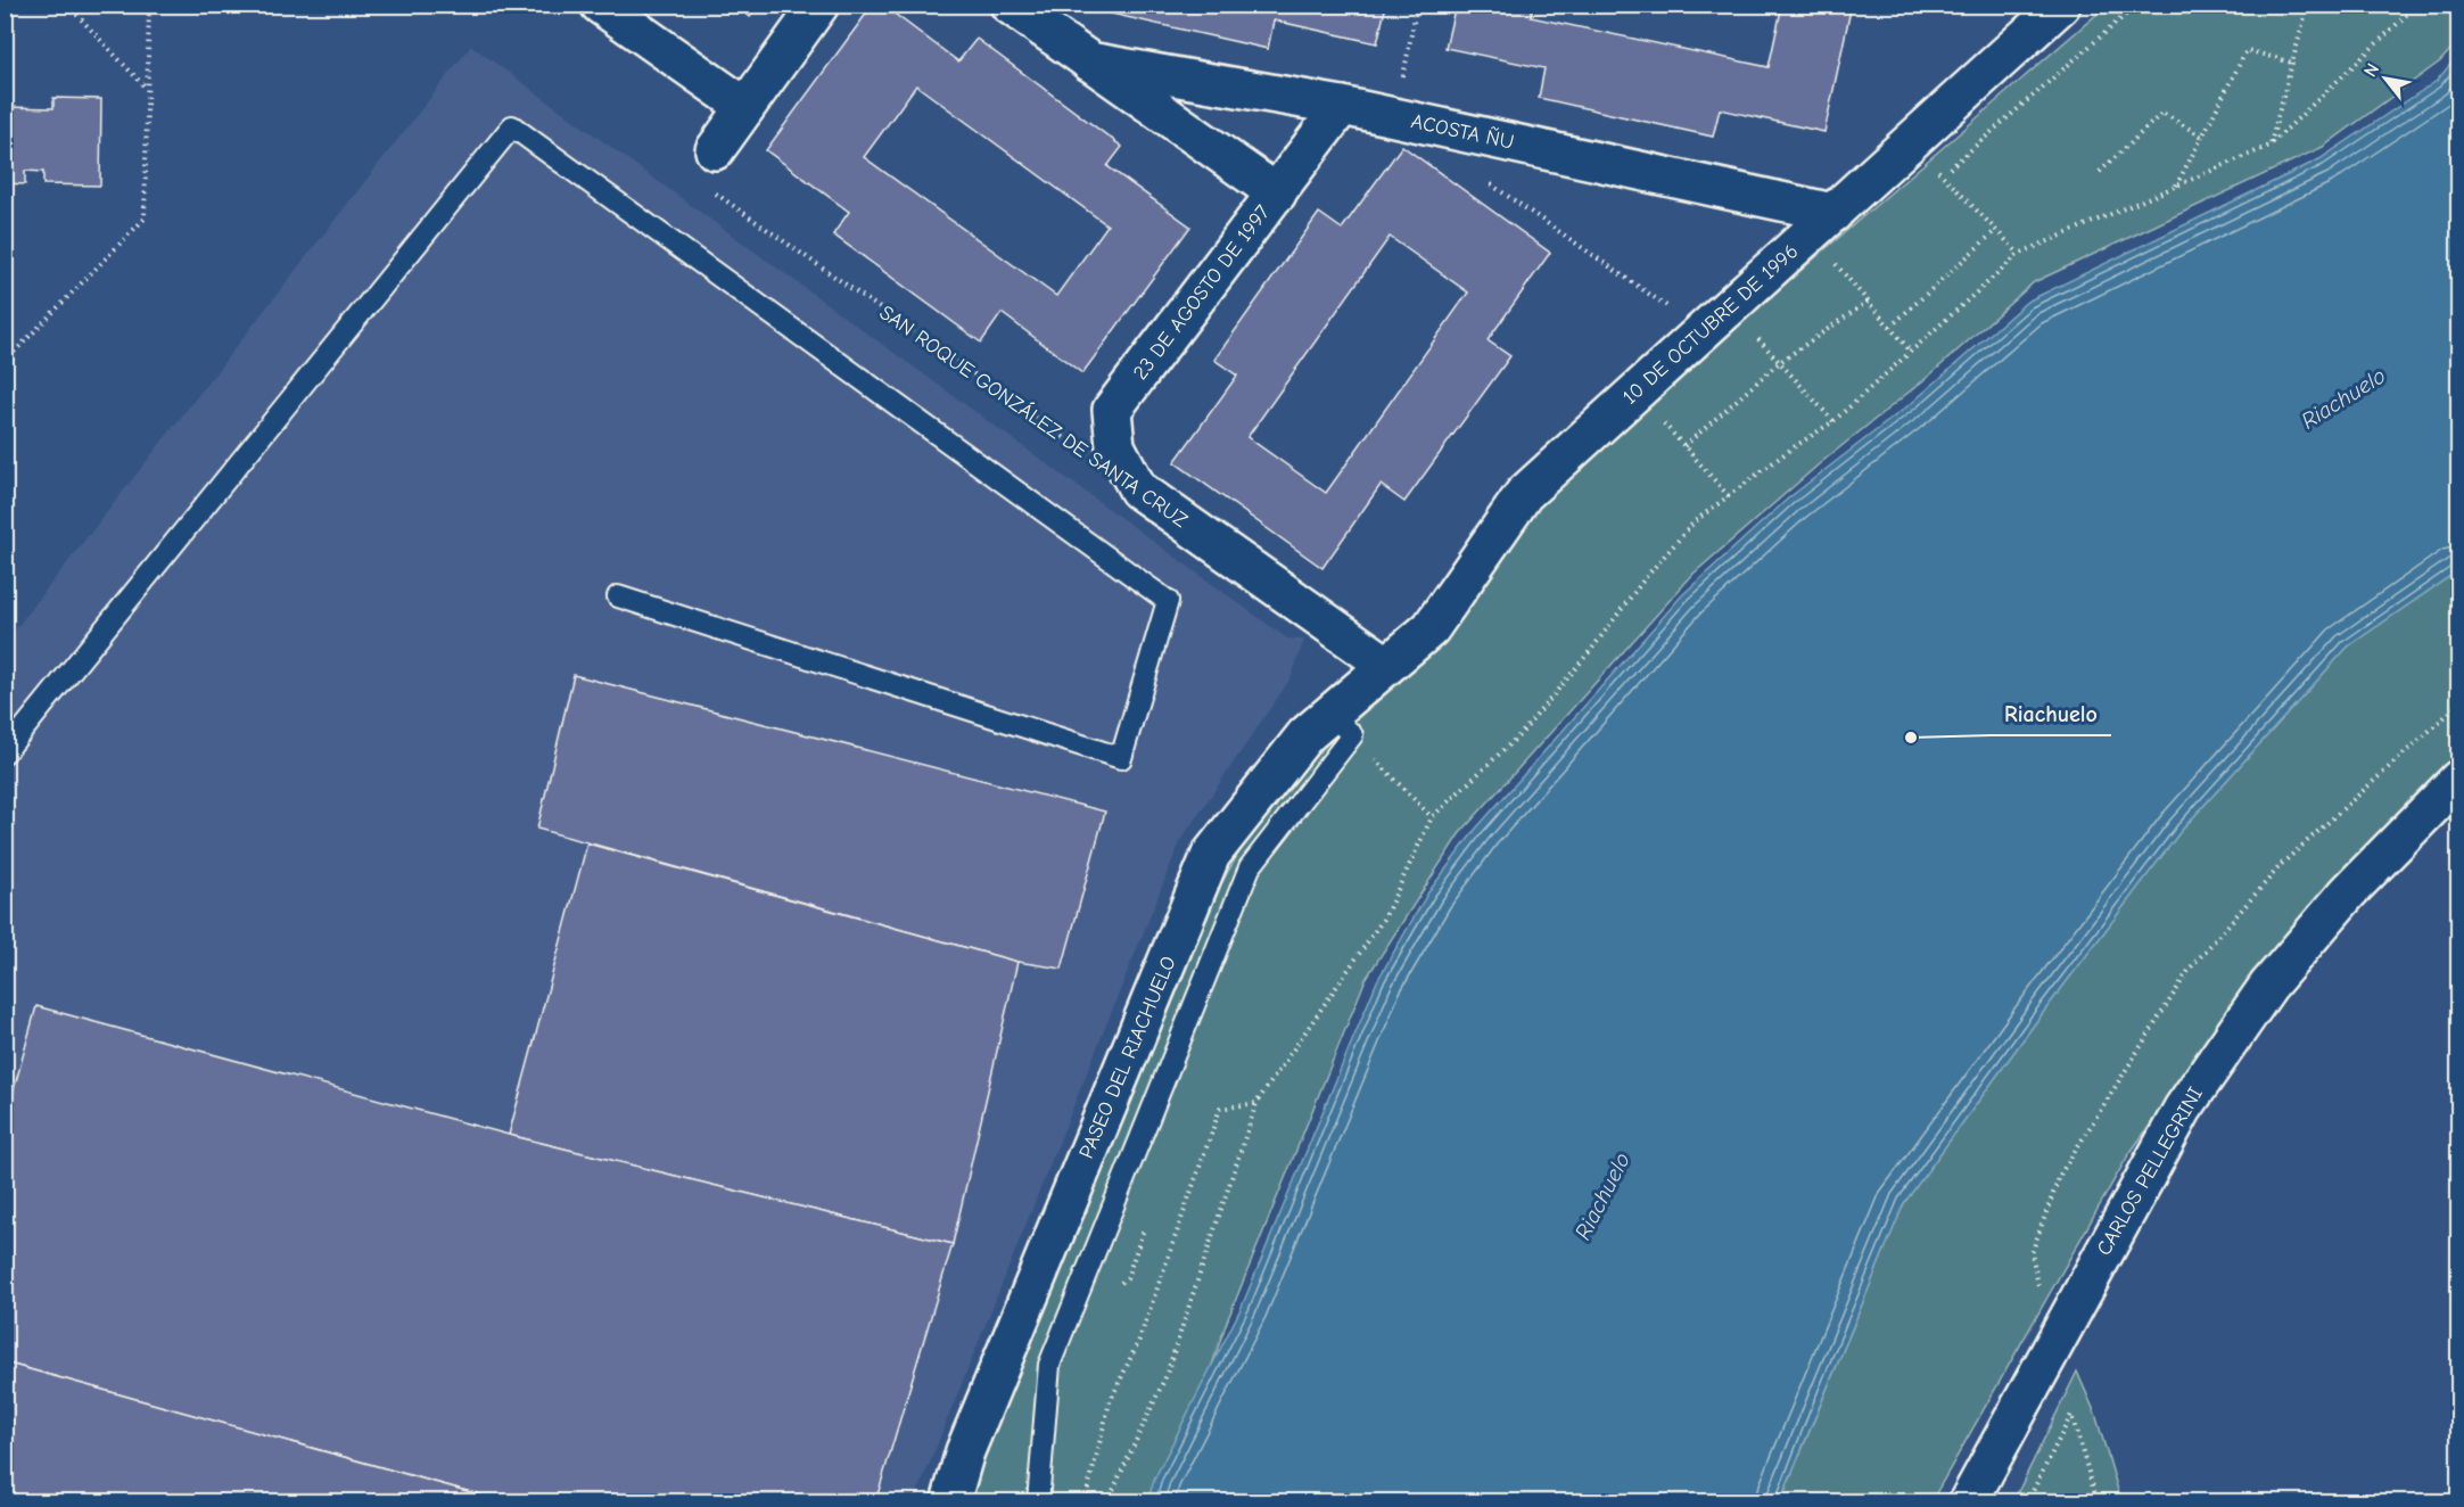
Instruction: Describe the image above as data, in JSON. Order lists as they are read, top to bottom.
{
  "streets": {
    "street": [
      "ACOSTA ÑU",
      "23 DE AGOSTO DE 1997",
      "10 DE OCTUBRE DE 1996",
      "SAN ROQUE GONZÁLEZ DE SANTA CRUZ",
      "PASEO DEL RIACHUELO",
      "CARLOS PELLEGRINI"
    ]
  },
  "crossings": [
    ["ACOSTA ÑU", "23 DE AGOSTO DE 1997"],
    ["ACOSTA ÑU", "10 DE OCTUBRE DE 1996"],
    ["23 DE AGOSTO DE 1997", "SAN ROQUE GONZÁLEZ DE SANTA CRUZ"],
    ["10 DE OCTUBRE DE 1996", "SAN ROQUE GONZÁLEZ DE SANTA CRUZ"],
    ["10 DE OCTUBRE DE 1996", "PASEO DEL RIACHUELO"],
    ["SAN ROQUE GONZÁLEZ DE SANTA CRUZ", "PASEO DEL RIACHUELO"]
  ],
  "water": ["Riachuelo"],
  "places": ["Riachuelo"],
  "north": "top left"
}
